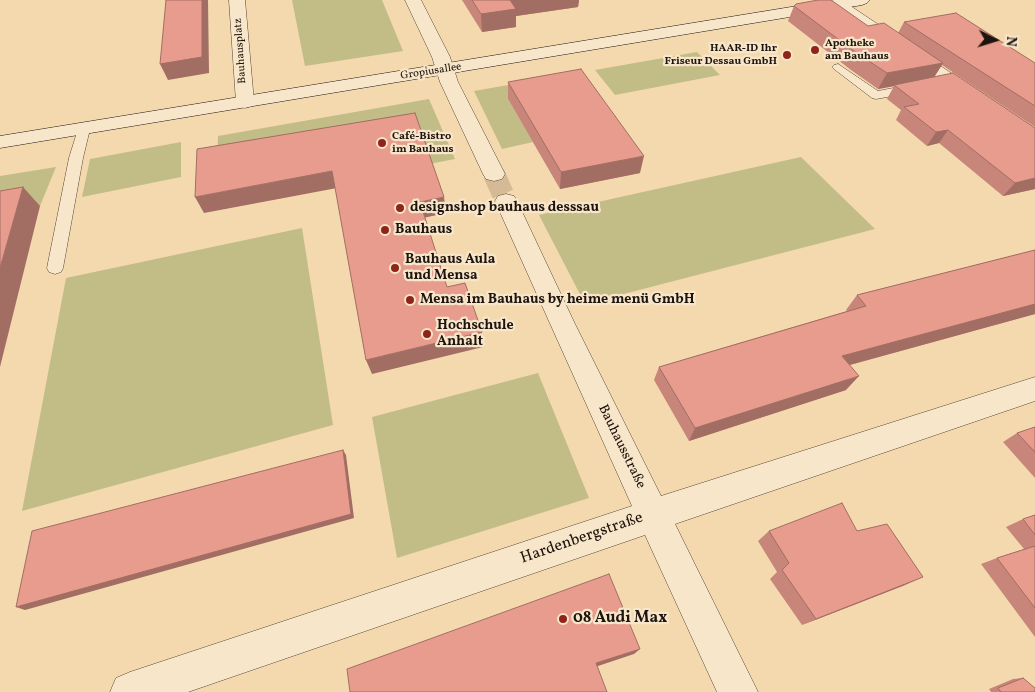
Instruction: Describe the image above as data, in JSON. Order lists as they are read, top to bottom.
{
  "streets": {
    "street": [
      "Bauhausplatz",
      "Gropiusallee",
      "Bauhausstraße",
      "Hardenbergstraße"
    ]
  },
  "crossings": [
    ["Bauhausplatz", "Gropiusallee"],
    ["Bauhausstraße", "Hardenbergstraße"]
  ],
  "places": [
    "Apotheke am Bauhaus",
    "HAAR-ID Ihr Friseur Dessau GmbH",
    "Café-Bistro im Bauhaus",
    "designshop bauhaus desssau",
    "Bauhaus",
    "Bauhaus Aula und Mensa",
    "Mensa im Bauhaus by heime menü GmbH",
    "Hochschule Anhalt",
    "08 Audi Max"
  ],
  "north": "right"
}
